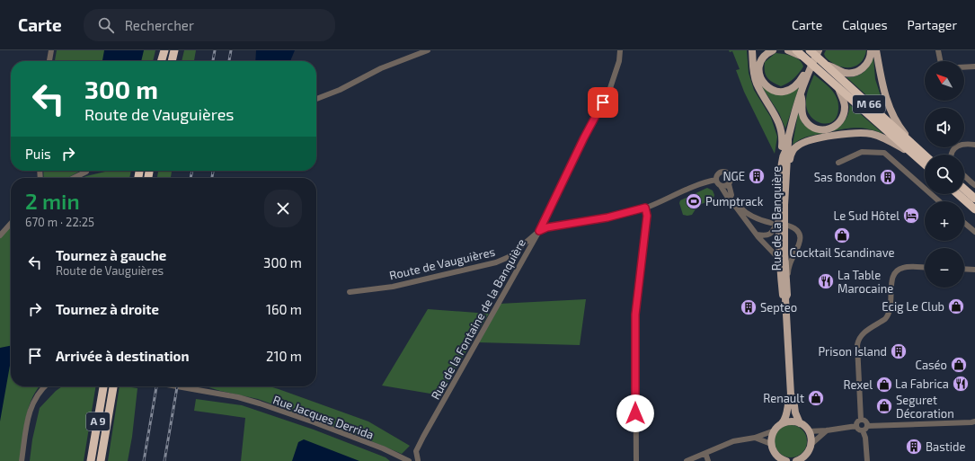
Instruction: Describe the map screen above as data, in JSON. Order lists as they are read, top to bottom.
{
  "streets": {
    "highway": ["M 66", "A 9"],
    "main road": ["Rue de la Banquière"],
    "street": ["Route de Vauguières", "Rue de la Fontaine de la Banquière", "Rue Jacques Derrida"]
  },
  "crossings": [
    ["M 66", "Rue de la Banquière"],
    ["Route de Vauguières", "Rue de la Fontaine de la Banquière"]
  ],
  "places": {
    "building": [
      "NGE",
      "Sas Bondon",
      "Septeo",
      "Prison Island",
      "Bastide"
    ],
    "sports": ["Pumptrack"],
    "hotel": ["Le Sud Hôtel"],
    "shop": [
      "Cocktail Scandinave",
      "Ecig Le Club",
      "Caséo",
      "Rexel",
      "Renault",
      "Seguret Décoration"
    ],
    "restaurant": ["La Table Marocaine", "La Fabrica"]
  },
  "north": "top left",
  "page": {
    "header": "Carte",
    "search": "Rechercher",
    "nav": ["Carte", "Calques", "Partager"],
    "map_buttons": ["+", "−"],
    "turn": ["300 m", "Route de Vauguières"],
    "then": "Puis",
    "heading": ["2 min", "670 m · 22:25"],
    "list": [
      {
        "name": "Tournez à gauche",
        "note": "Route de Vauguières",
        "value": "300 m"
      },
      {
        "name": "Tournez à droite",
        "value": "160 m"
      },
      {
        "name": "Arrivée à destination",
        "value": "210 m"
      }
    ]
  }
}
